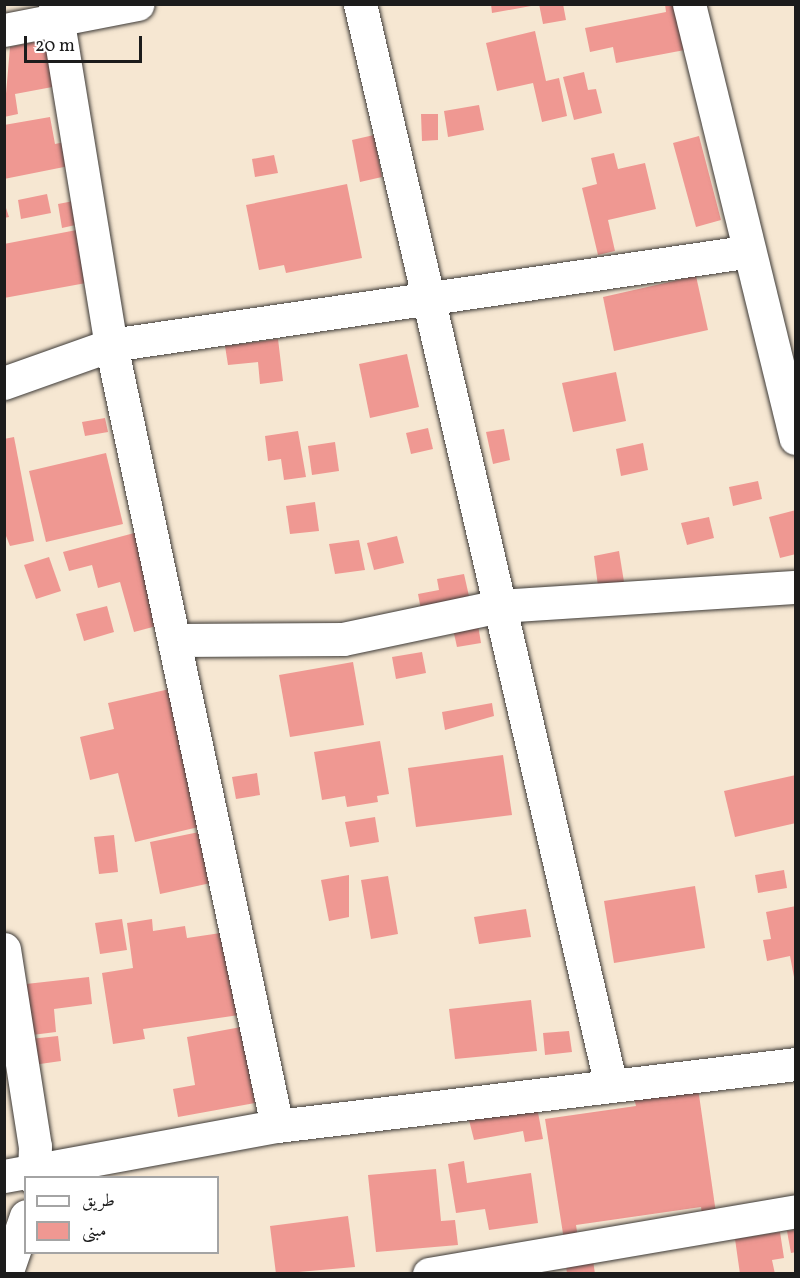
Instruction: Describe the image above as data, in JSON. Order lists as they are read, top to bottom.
{
  "legend": ["طريق", "مبنى"],
  "scale_bar": "20 m"
}
